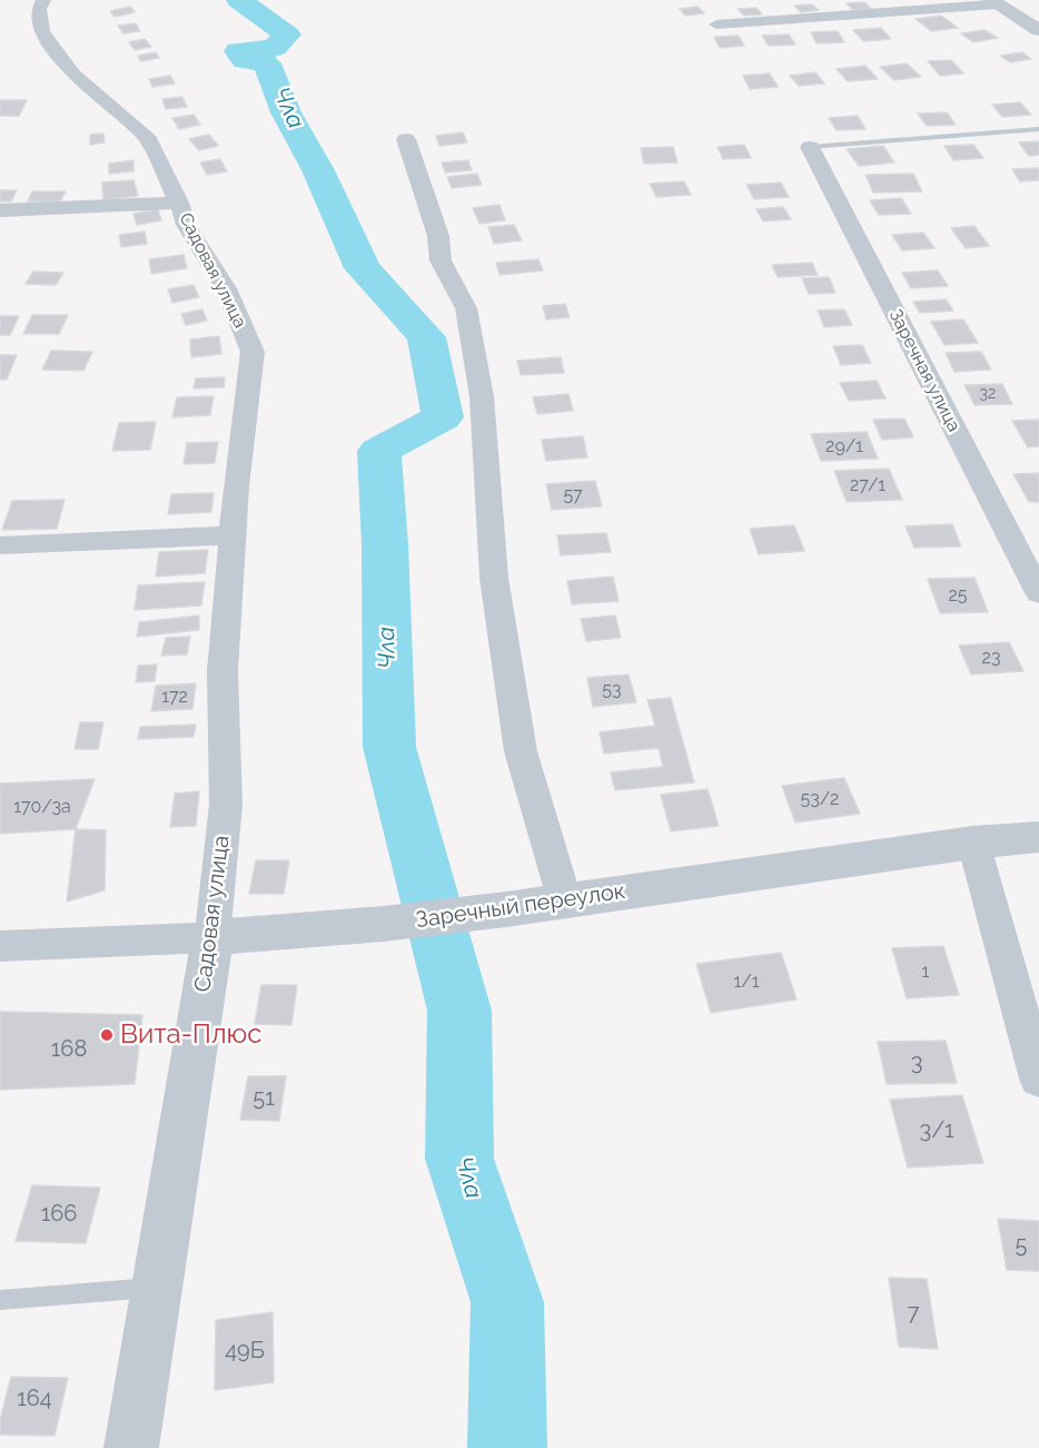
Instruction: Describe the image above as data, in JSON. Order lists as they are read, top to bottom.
{
  "streets": {
    "street": ["Садовая улица", "Заречная улица", "Заречный переулок"]
  },
  "crossings": [
    ["Садовая улица", "Заречный переулок"]
  ],
  "water": ["Чла"],
  "places": ["Вита-Плюс"],
  "house_numbers": [
    "32",
    "29/1",
    "27/1",
    "57",
    "25",
    "23",
    "53",
    "172",
    "53/2",
    "170/3а",
    "1",
    "1/1",
    "168",
    "3",
    "51",
    "3/1",
    "166",
    "5",
    "7",
    "49Б",
    "164"
  ]
}
